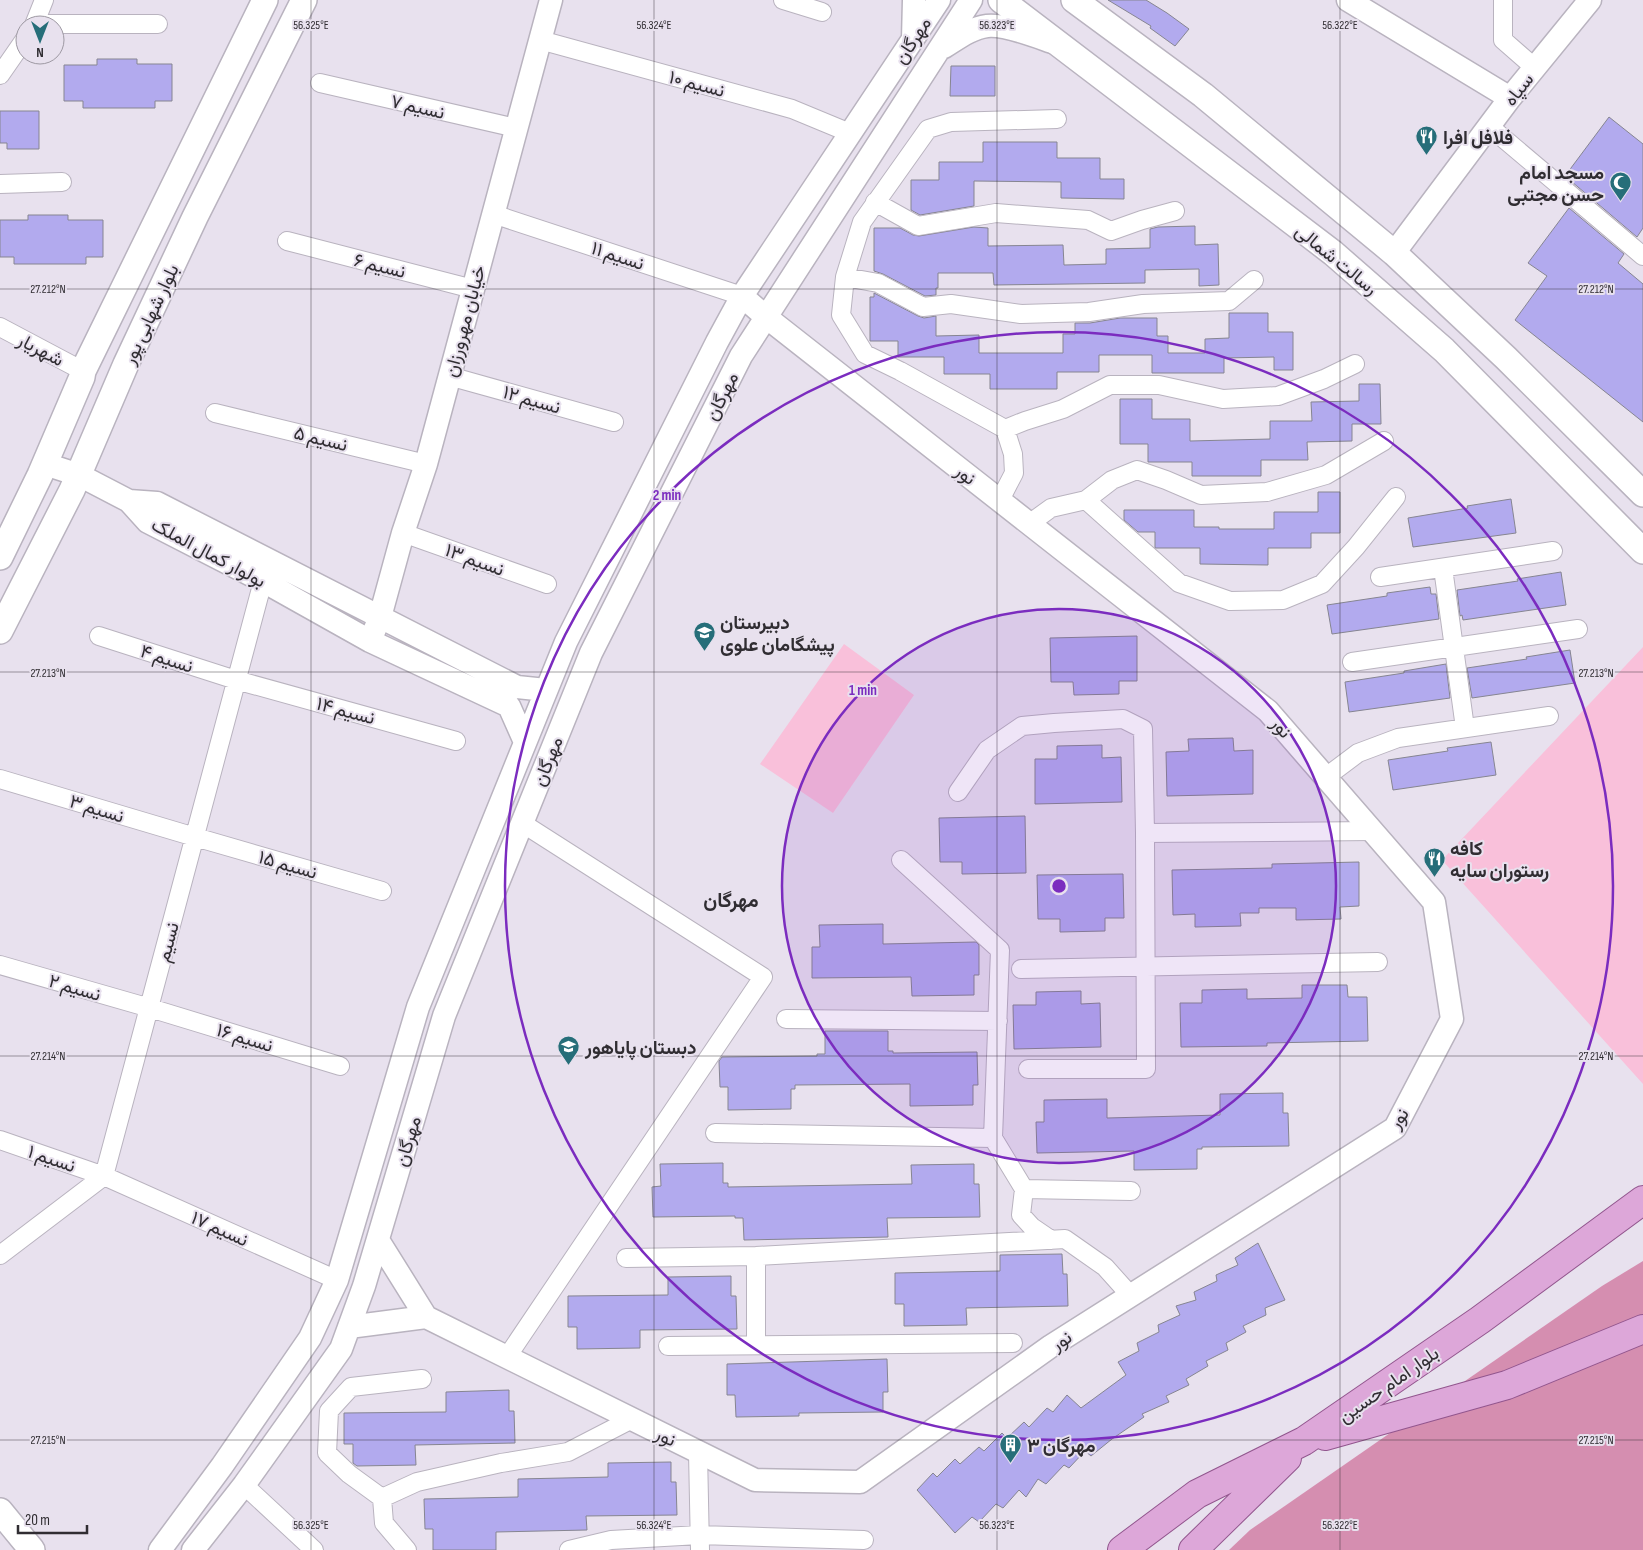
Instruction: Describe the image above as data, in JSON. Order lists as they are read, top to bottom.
{
  "streets": {
    "main road": ["رسالت شمالی", "بلوار شهابی پور", "بلوار امام حسین"],
    "street": [
      "مهرگان",
      "نسیم ۱۰",
      "سپاه",
      "نسیم ۷",
      "نسیم ۱۱",
      "نسیم ۶",
      "خیابان مهرورزان",
      "شهریار",
      "نسیم ۱۲",
      "نسیم ۵",
      "نور",
      "بولوار کمال الملک",
      "نسیم ۱۳",
      "نسیم ۴",
      "نسیم ۱۴",
      "نسیم ۳",
      "نسیم ۱۵",
      "نسیم",
      "نسیم ۲",
      "نسیم ۱۶",
      "نسیم ۱",
      "نسیم ۱۷"
    ]
  },
  "crossings": [
    ["مهرگان", "نسیم ۱۰"],
    ["مهرگان", "نسیم ۱۱"],
    ["مهرگان", "نور"],
    ["مهرگان", "بولوار کمال الملک"],
    ["مهرگان", "نسیم ۱۷"],
    ["نسیم ۱۰", "خیابان مهرورزان"],
    ["نسیم ۷", "خیابان مهرورزان"],
    ["نسیم ۱۱", "خیابان مهرورزان"],
    ["نسیم ۱۱", "نور"],
    ["نسیم ۶", "خیابان مهرورزان"],
    ["بلوار شهابی پور", "شهریار"],
    ["خیابان مهرورزان", "نسیم ۱۲"],
    ["خیابان مهرورزان", "نسیم ۵"],
    ["خیابان مهرورزان", "بولوار کمال الملک"],
    ["خیابان مهرورزان", "نسیم ۱۳"],
    ["بولوار کمال الملک", "نسیم"],
    ["نسیم ۴", "نسیم ۱۴"],
    ["نسیم ۴", "نسیم"],
    ["نسیم ۱۴", "نسیم"],
    ["نسیم ۳", "نسیم ۱۵"],
    ["نسیم ۳", "نسیم"],
    ["نسیم ۱۵", "نسیم"],
    ["نسیم", "نسیم ۲"],
    ["نسیم", "نسیم ۱۶"],
    ["نسیم", "نسیم ۱"],
    ["نسیم", "نسیم ۱۷"],
    ["نسیم ۲", "نسیم ۱۶"],
    ["نسیم ۱", "نسیم ۱۷"]
  ],
  "districts": ["مهرگان"],
  "places": {
    "restaurant": ["فلافل افرا", "کافه رستوران سایه"],
    "mosque": ["مسجد امام حسن مجتبی"],
    "school or university": ["دبیرستان پیشگامان علوی", "دبستان پایاهور"],
    "building": ["مهرگان ۳"]
  },
  "scale_bar": "20 m",
  "north": "bottom",
  "coordinates": [
    "56.325°E",
    "56.324°E",
    "56.323°E",
    "56.322°E",
    "27.212°N",
    "27.213°N",
    "27.214°N",
    "27.215°N"
  ],
  "rings": ["2 min", "1 min"]
}
